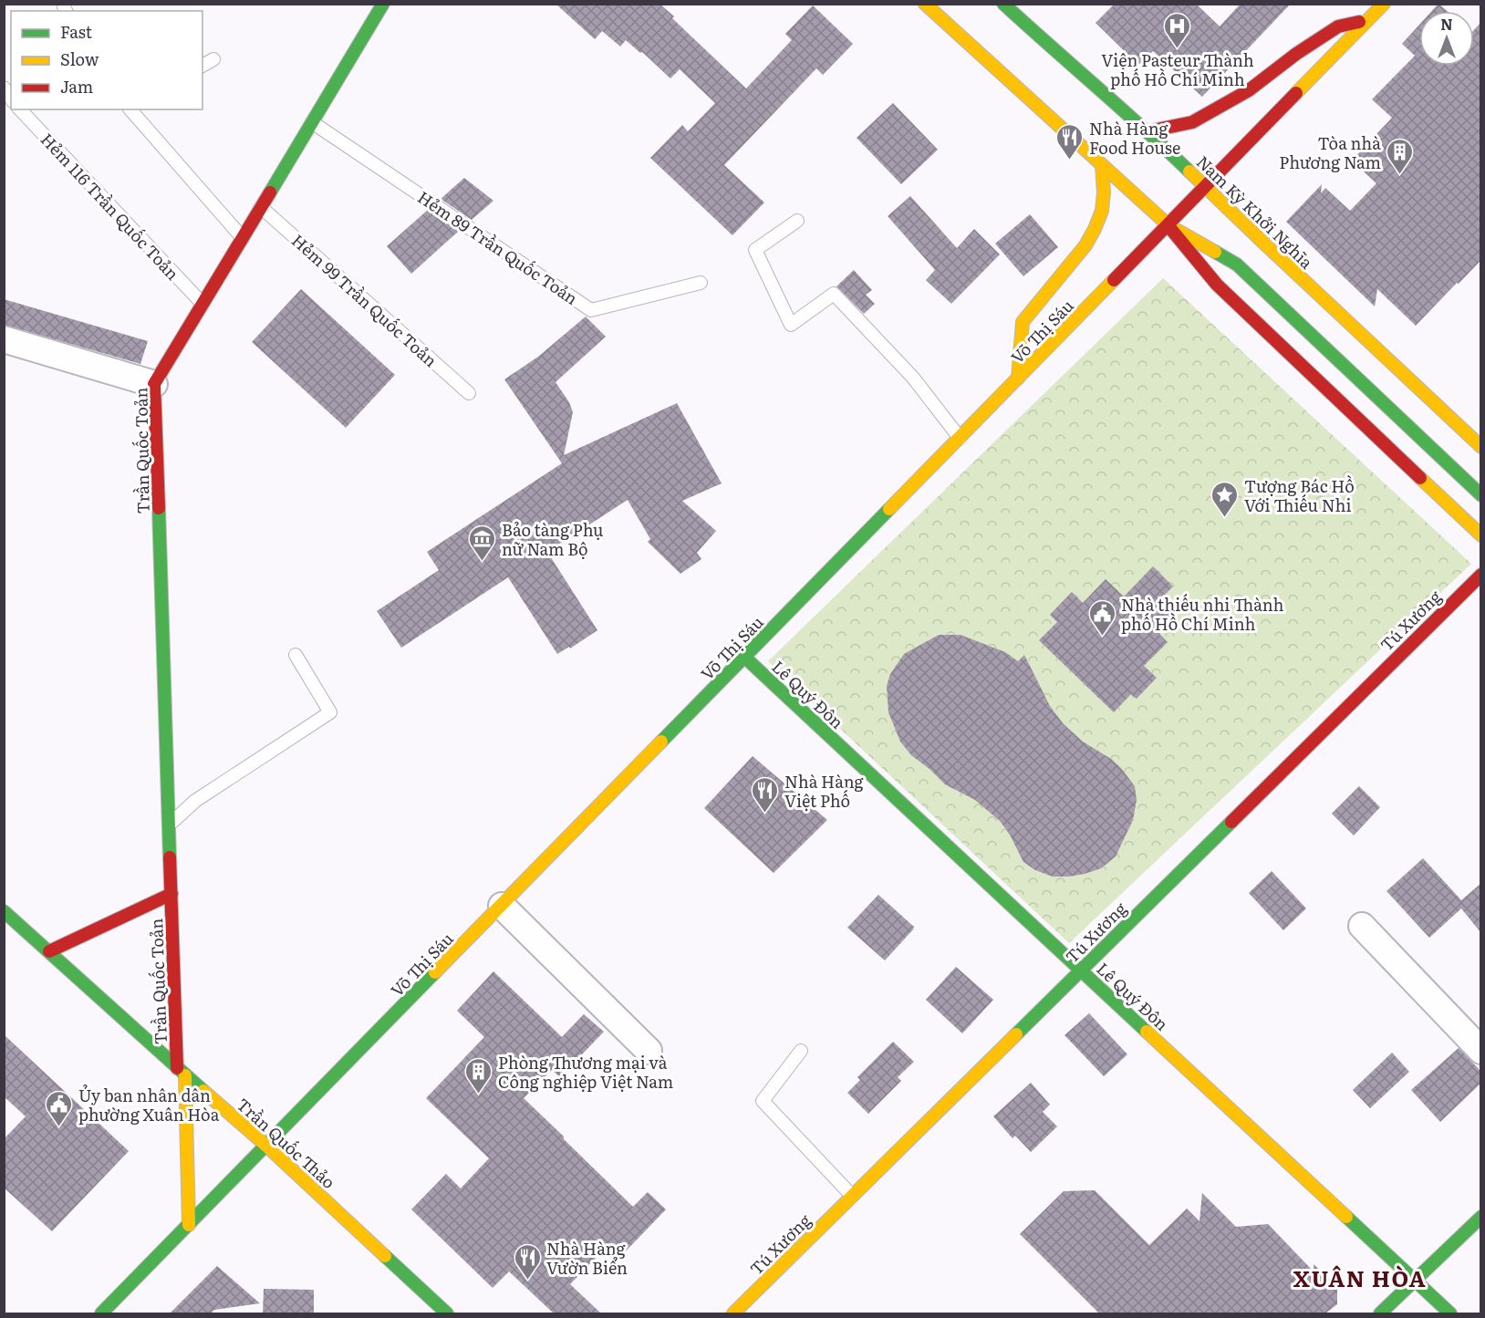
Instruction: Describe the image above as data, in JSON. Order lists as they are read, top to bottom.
{
  "streets": {
    "main road": [
      "Nam Kỳ Khởi Nghĩa",
      "Võ Thị Sáu",
      "Trần Quốc Toản",
      "Tú Xương",
      "Lê Quý Đôn",
      "Trần Quốc Thảo"
    ],
    "lane": ["Hẻm 116 Trần Quốc Toản", "Hẻm 89 Trần Quốc Toản", "Hẻm 99 Trần Quốc Toản"]
  },
  "crossings": [
    ["Hẻm 116 Trần Quốc Toản", "Trần Quốc Toản"],
    ["Nam Kỳ Khởi Nghĩa", "Võ Thị Sáu"],
    ["Hẻm 89 Trần Quốc Toản", "Trần Quốc Toản"],
    ["Hẻm 99 Trần Quốc Toản", "Trần Quốc Toản"],
    ["Võ Thị Sáu", "Trần Quốc Toản"],
    ["Võ Thị Sáu", "Lê Quý Đôn"],
    ["Võ Thị Sáu", "Trần Quốc Thảo"],
    ["Trần Quốc Toản", "Trần Quốc Thảo"],
    ["Tú Xương", "Lê Quý Đôn"]
  ],
  "districts": ["XUÂN HÒA"],
  "places": {
    "hospital": ["Viện Pasteur Thành phố Hồ Chí Minh"],
    "restaurant": ["Nhà Hàng Food House", "Nhà Hàng Việt Phố", "Nhà Hàng Vườn Biển"],
    "building": ["Tòa nhà Phương Nam", "Phòng Thương mại và Công nghiệp Việt Nam"],
    "place": ["Tượng Bác Hồ Với Thiếu Nhi"],
    "museum": ["Bảo tàng Phụ nữ Nam Bộ"],
    "public building": ["Nhà thiếu nhi Thành phố Hồ Chí Minh", "Ủy ban nhân dân phường Xuân Hòa"]
  },
  "legend": ["Fast", "Slow", "Jam"],
  "north": "top"
}
